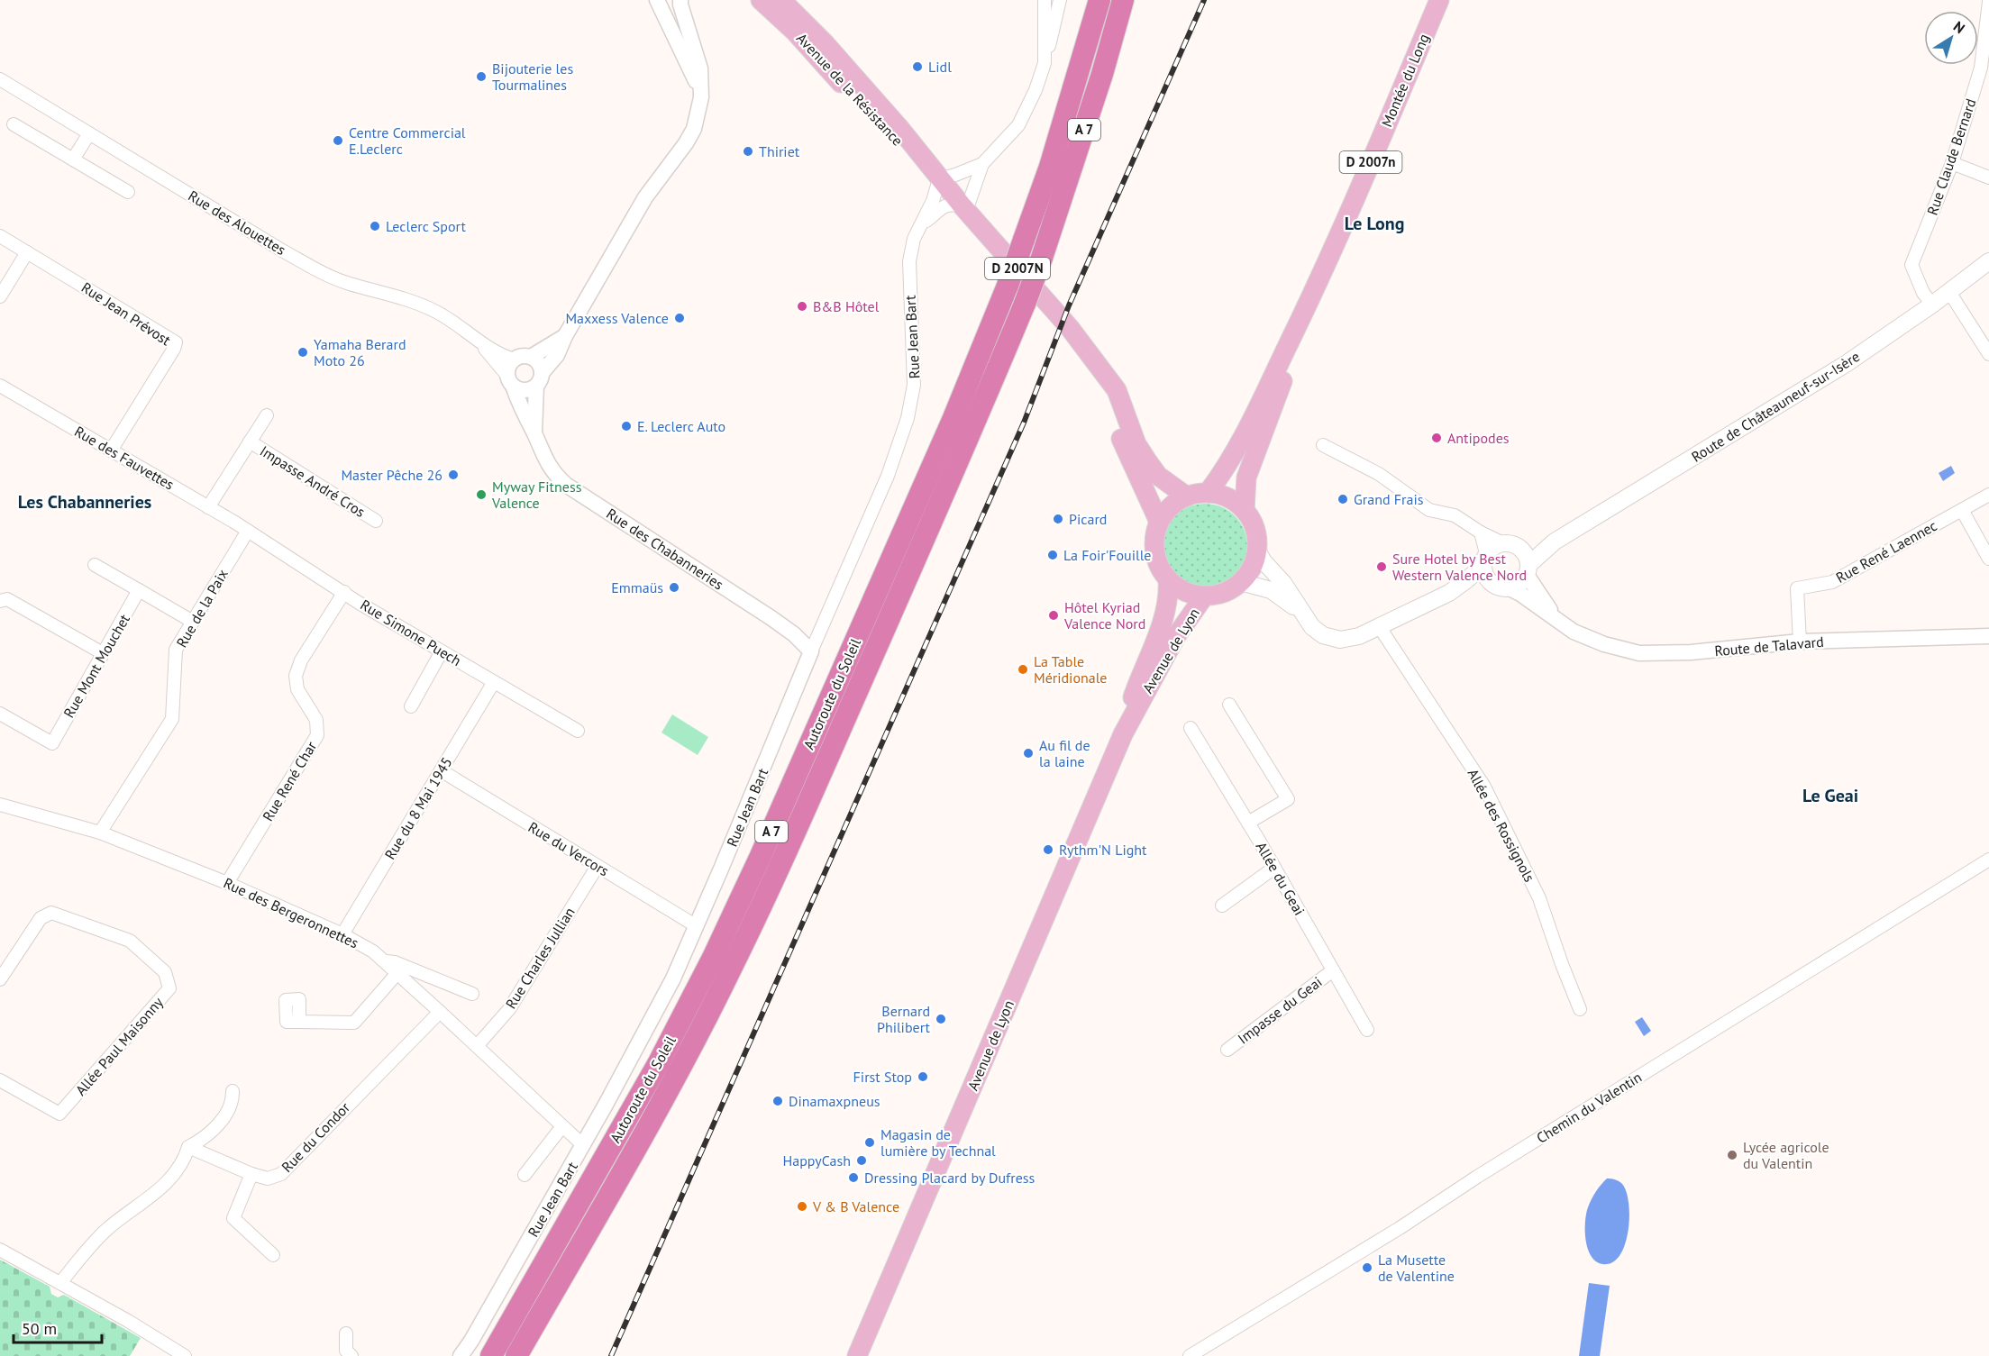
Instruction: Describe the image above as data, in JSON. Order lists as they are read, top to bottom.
{
  "streets": {
    "highway": ["A 7", "Autoroute du Soleil"],
    "main road": [
      "Montée du Long",
      "Avenue de la Résistance",
      "D 2007n",
      "D 2007N",
      "Route de Châteauneuf-sur-Isère",
      "Avenue de Lyon"
    ],
    "street": [
      "Rue Claude Bernard",
      "Rue des Alouettes",
      "Rue Jean Prévost",
      "Rue Jean Bart",
      "Rue des Fauvettes",
      "Impasse André Cros",
      "Rue des Chabanneries",
      "Rue René Laennec",
      "Rue de la Paix",
      "Rue Simone Puech",
      "Route de Talavard",
      "Rue Mont Mouchet",
      "Rue René Char",
      "Rue du 8 Mai 1945",
      "Allée des Rossignols",
      "Rue du Vercors",
      "Allée du Geai",
      "Rue des Bergeronnettes",
      "Rue Charles Jullian",
      "Impasse du Geai",
      "Allée Paul Maisonny",
      "Chemin du Valentin",
      "Rue du Condor"
    ]
  },
  "crossings": [
    ["Montée du Long", "Avenue de la Résistance"],
    ["Montée du Long", "Avenue de Lyon"],
    ["Avenue de la Résistance", "Rue Jean Bart"],
    ["Avenue de la Résistance", "Avenue de Lyon"],
    ["Rue Claude Bernard", "Route de Châteauneuf-sur-Isère"],
    ["Rue Jean Prévost", "Rue des Fauvettes"],
    ["Rue Jean Bart", "Rue des Chabanneries"],
    ["Rue Jean Bart", "Rue du Vercors"],
    ["Rue Jean Bart", "Rue des Bergeronnettes"],
    ["Route de Châteauneuf-sur-Isère", "Route de Talavard"],
    ["Rue des Fauvettes", "Impasse André Cros"],
    ["Rue des Fauvettes", "Rue de la Paix"],
    ["Rue des Fauvettes", "Rue Simone Puech"],
    ["Rue René Laennec", "Route de Talavard"],
    ["Rue de la Paix", "Rue Simone Puech"],
    ["Rue de la Paix", "Rue des Bergeronnettes"],
    ["Rue Simone Puech", "Rue René Char"],
    ["Rue Simone Puech", "Rue du 8 Mai 1945"],
    ["Rue René Char", "Rue des Bergeronnettes"],
    ["Rue du 8 Mai 1945", "Rue du Vercors"],
    ["Rue du 8 Mai 1945", "Rue des Bergeronnettes"],
    ["Rue du Vercors", "Rue Charles Jullian"],
    ["Allée du Geai", "Impasse du Geai"],
    ["Rue des Bergeronnettes", "Rue Charles Jullian"],
    ["Rue des Bergeronnettes", "Rue du Condor"]
  ],
  "districts": ["Le Long", "Les Chabanneries", "Le Geai"],
  "places": [
    "Lidl",
    "Bijouterie les Tourmalines",
    "Centre Commercial E.Leclerc",
    "Thiriet",
    "Leclerc Sport",
    "B&B Hôtel",
    "Maxxess Valence",
    "Yamaha Berard Moto 26",
    "E. Leclerc Auto",
    "Antipodes",
    "Master Pêche 26",
    "Myway Fitness Valence",
    "Grand Frais",
    "Picard",
    "La Foir'Fouille",
    "Sure Hotel by Best Western Valence Nord",
    "Emmaüs",
    "Hôtel Kyriad Valence Nord",
    "La Table Méridionale",
    "Au fil de la laine",
    "Rythm'N Light",
    "Bernard Philibert",
    "First Stop",
    "Dinamaxpneus",
    "Magasin de lumière by Technal",
    "Lycée agricole du Valentin",
    "HappyCash",
    "Dressing Placard by Dufress",
    "V & B Valence",
    "La Musette de Valentine"
  ],
  "scale_bar": "50 m",
  "north": "top right"
}
